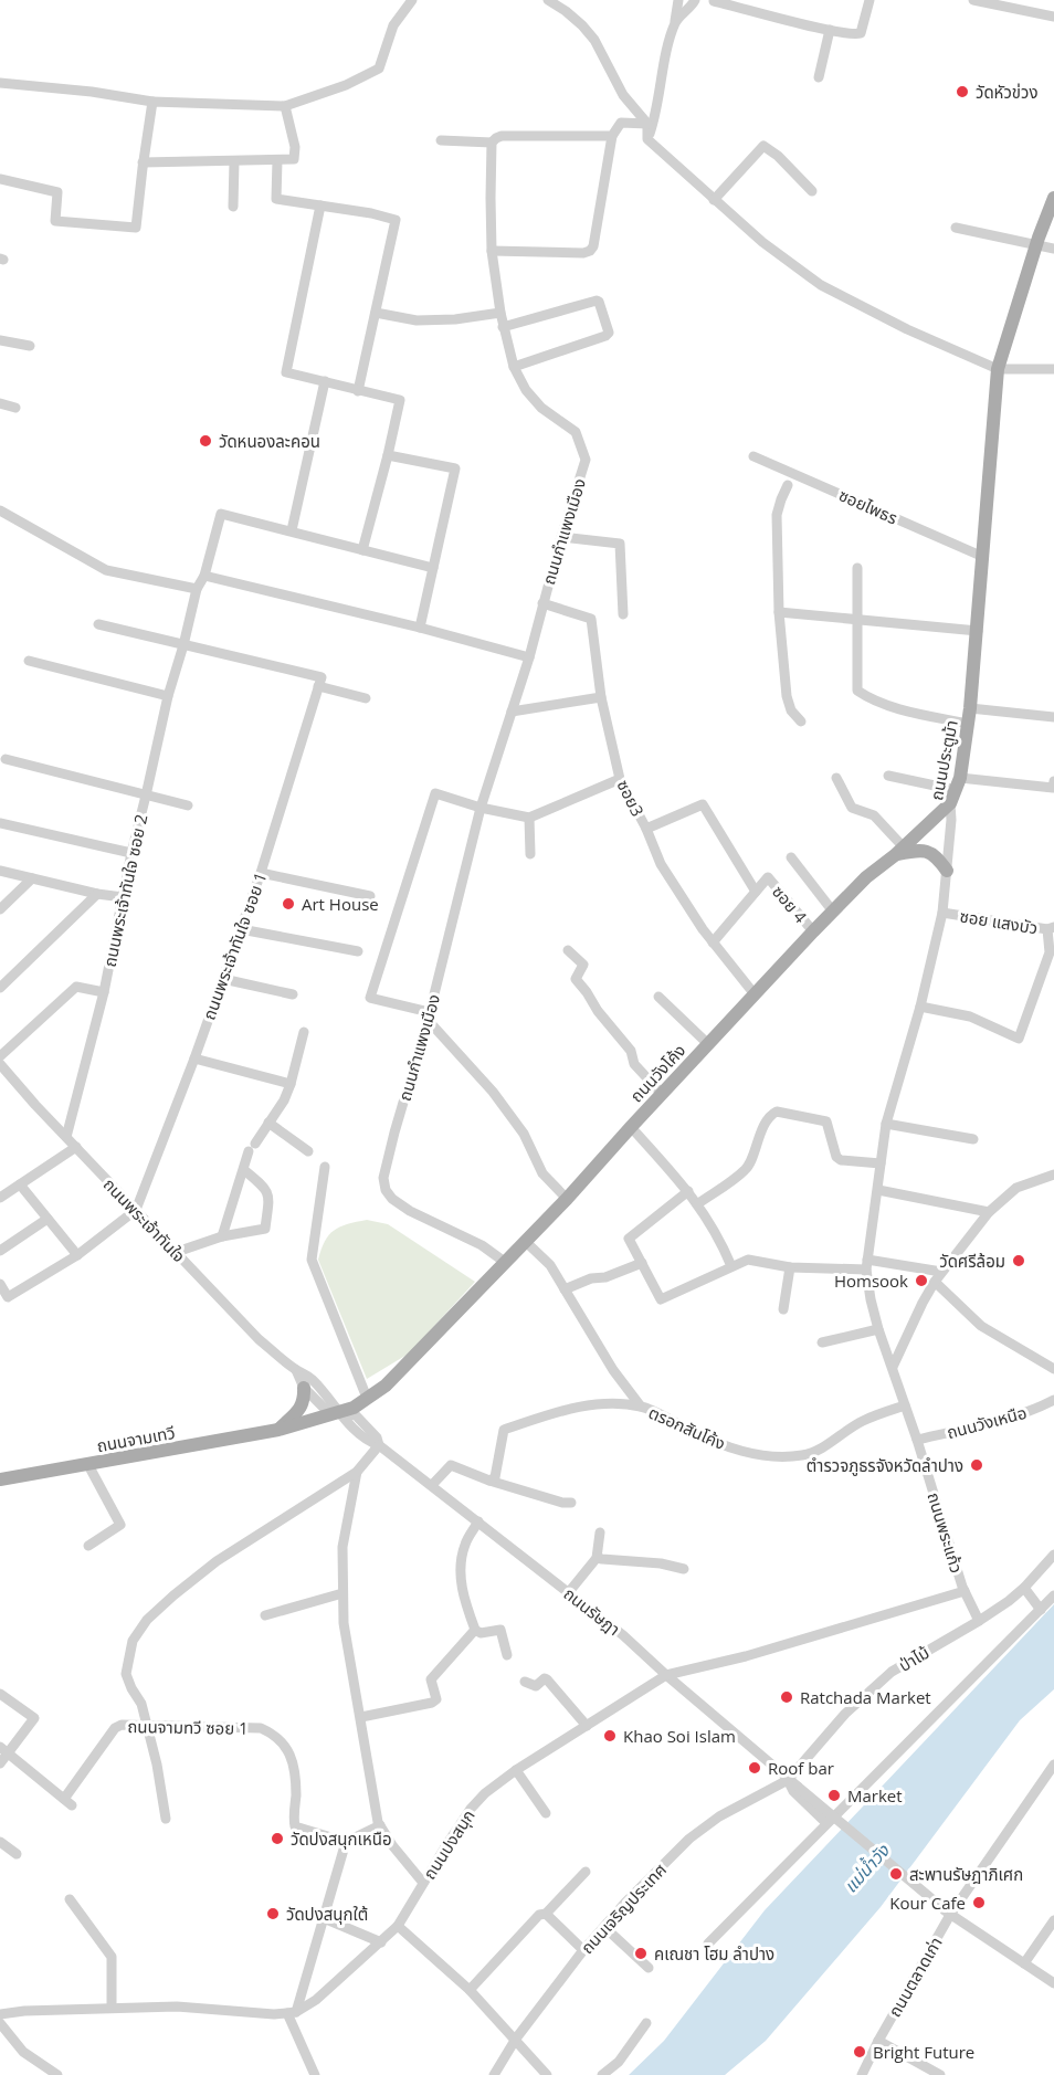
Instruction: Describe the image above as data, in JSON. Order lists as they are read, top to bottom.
{
  "streets": {
    "main road": ["ถนนประตูม้า", "ถนนวังโค้ง", "ถนนจามเทวี"],
    "street": [
      "ซอยไพธร",
      "ถนนกำแพงเมือง",
      "ซอย3",
      "ถนนพระเจ้าทันใจ ซอย 2",
      "ซอย 4",
      "ซอย แสงบัว",
      "ถนนพระเจ้าทันใจ ซอย 1",
      "ถนนพระเจ้าทันใจ",
      "ถนนวังเหนือ",
      "ตรอกสันโค้ง",
      "ถนนพระแก้ว",
      "ถนนรัษฎา",
      "ป่าไม้",
      "ถนนจามทวี ซอย 1",
      "ถนนปงสนุก",
      "ถนนเจริญประเทศ",
      "ถนนตลาดเก่า"
    ]
  },
  "crossings": [
    ["ซอยไพธร", "ถนนประตูม้า"],
    ["ถนนกำแพงเมือง", "ซอย3"],
    ["ถนนกำแพงเมือง", "ถนนวังโค้ง"],
    ["ถนนประตูม้า", "ซอย แสงบัว"],
    ["ถนนประตูม้า", "ถนนวังโค้ง"],
    ["ถนนประตูม้า", "ถนนพระแก้ว"],
    ["ซอย3", "ถนนวังโค้ง"],
    ["ถนนพระเจ้าทันใจ ซอย 2", "ถนนพระเจ้าทันใจ"],
    ["ซอย 4", "ถนนวังโค้ง"],
    ["ถนนพระเจ้าทันใจ ซอย 1", "ถนนพระเจ้าทันใจ"],
    ["ถนนวังโค้ง", "ถนนพระเจ้าทันใจ"],
    ["ถนนวังโค้ง", "ถนนจามเทวี"],
    ["ถนนวังโค้ง", "ถนนรัษฎา"],
    ["ถนนพระเจ้าทันใจ", "ถนนจามเทวี"],
    ["ถนนพระเจ้าทันใจ", "ถนนรัษฎา"],
    ["ถนนวังเหนือ", "ถนนพระแก้ว"],
    ["ตรอกสันโค้ง", "ถนนพระแก้ว"],
    ["ถนนจามเทวี", "ถนนรัษฎา"],
    ["ถนนพระแก้ว", "ป่าไม้"],
    ["ถนนพระแก้ว", "ถนนปงสนุก"],
    ["ถนนรัษฎา", "ป่าไม้"],
    ["ถนนรัษฎา", "ถนนปงสนุก"],
    ["ถนนรัษฎา", "ถนนเจริญประเทศ"],
    ["ป่าไม้", "ถนนเจริญประเทศ"]
  ],
  "water": ["แม่น้ำวัง"],
  "places": [
    "วัดหัวข่วง",
    "วัดหนองละคอน",
    "Art House",
    "วัดศรีล้อม",
    "Homsook",
    "ตำรวจภูธรจังหวัดลำปาง",
    "Ratchada Market",
    "Khao Soi Islam",
    "Roof bar",
    "Market",
    "วัดปงสนุกเหนือ",
    "สะพานรัษฎาภิเศก",
    "Kour Cafe",
    "วัดปงสนุกใต้",
    "คเณชา โฮม ลำปาง",
    "Bright Future"
  ]
}
